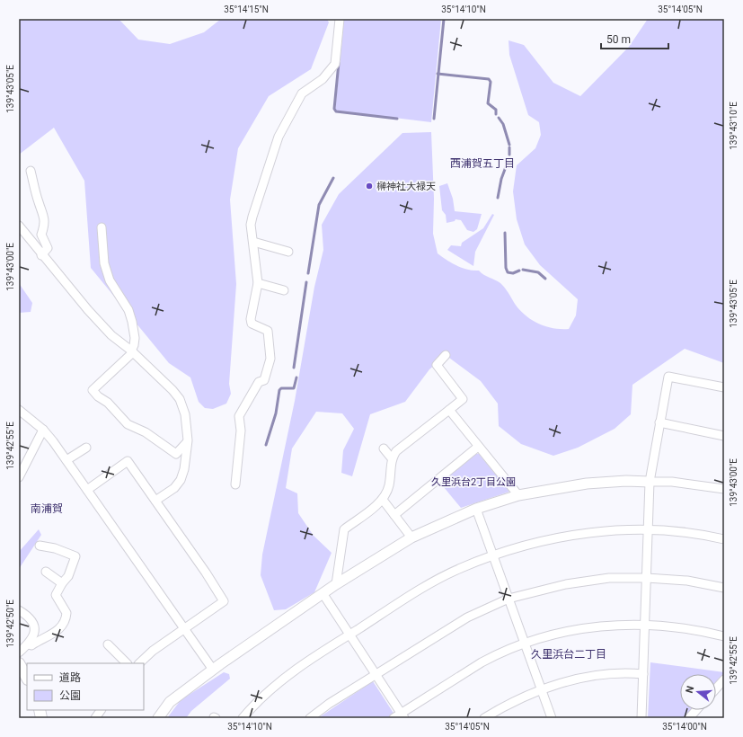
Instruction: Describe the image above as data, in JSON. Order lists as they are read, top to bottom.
{
  "districts": ["西浦賀五丁目", "南浦賀", "久里浜台二丁目"],
  "parks": ["久里浜台2丁目公園"],
  "places": ["榊神社大禄天"],
  "legend": ["道路", "公園"],
  "scale_bar": "50 m",
  "north": "left",
  "coordinates": [
    "35°14'15\"N",
    "35°14'10\"N",
    "35°14'05\"N",
    "139°43'05\"E",
    "139°43'10\"E",
    "139°43'00\"E",
    "139°42'55\"E",
    "139°42'50\"E",
    "35°14'00\"N"
  ]
}
